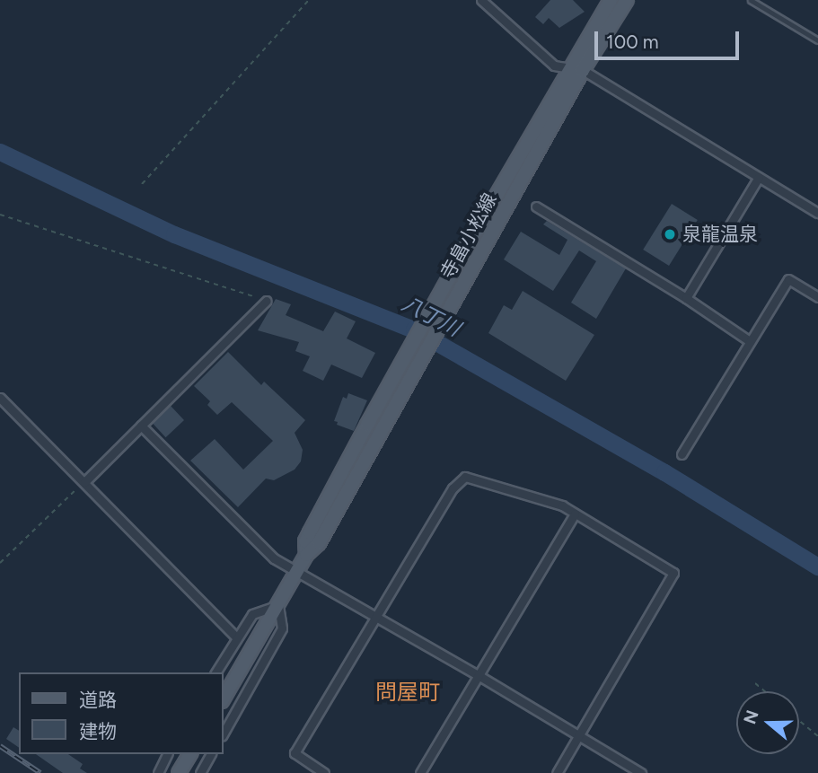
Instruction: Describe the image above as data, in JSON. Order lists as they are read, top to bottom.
{
  "streets": {
    "main road": ["寺畠小松線"]
  },
  "districts": ["問屋町"],
  "water": ["八丁川"],
  "places": ["泉龍温泉"],
  "legend": ["道路", "建物"],
  "scale_bar": "100 m",
  "north": "left"
}
